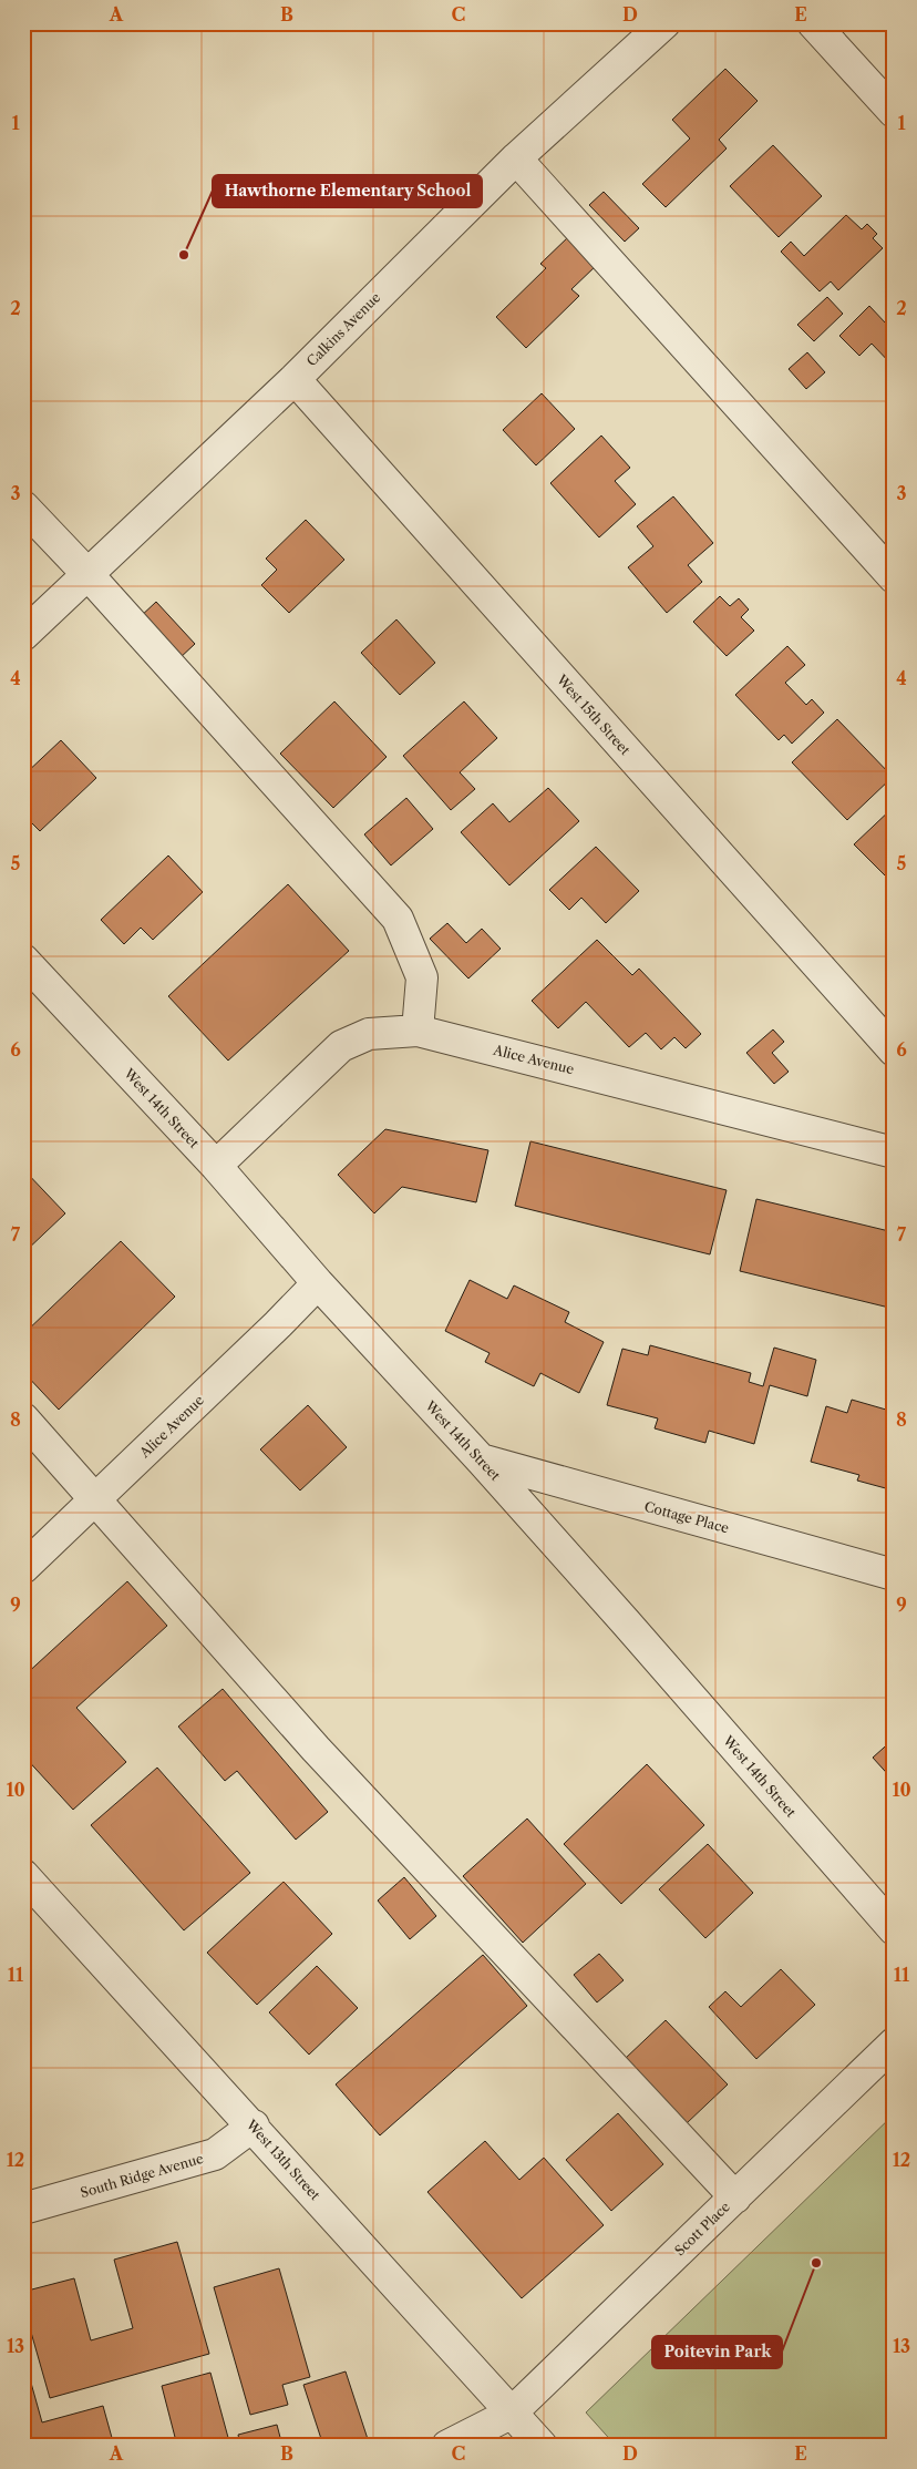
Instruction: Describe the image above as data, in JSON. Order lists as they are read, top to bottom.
{
  "streets": {
    "street": [
      "Calkins Avenue",
      "West 15th Street",
      "Alice Avenue",
      "West 14th Street",
      "Cottage Place",
      "West 13th Street",
      "South Ridge Avenue",
      "Scott Place"
    ]
  },
  "crossings": [
    ["Calkins Avenue", "West 15th Street"],
    ["Alice Avenue", "West 14th Street"],
    ["West 14th Street", "Cottage Place"],
    ["West 13th Street", "South Ridge Avenue"],
    ["West 13th Street", "Scott Place"]
  ],
  "places": ["Hawthorne Elementary School", "Poitevin Park"],
  "grid": {
    "columns": [
      "A",
      "B",
      "C",
      "D",
      "E"
    ],
    "rows": [
      "1",
      "2",
      "3",
      "4",
      "5",
      "6",
      "7",
      "8",
      "9",
      "10",
      "11",
      "12",
      "13"
    ]
  }
}
